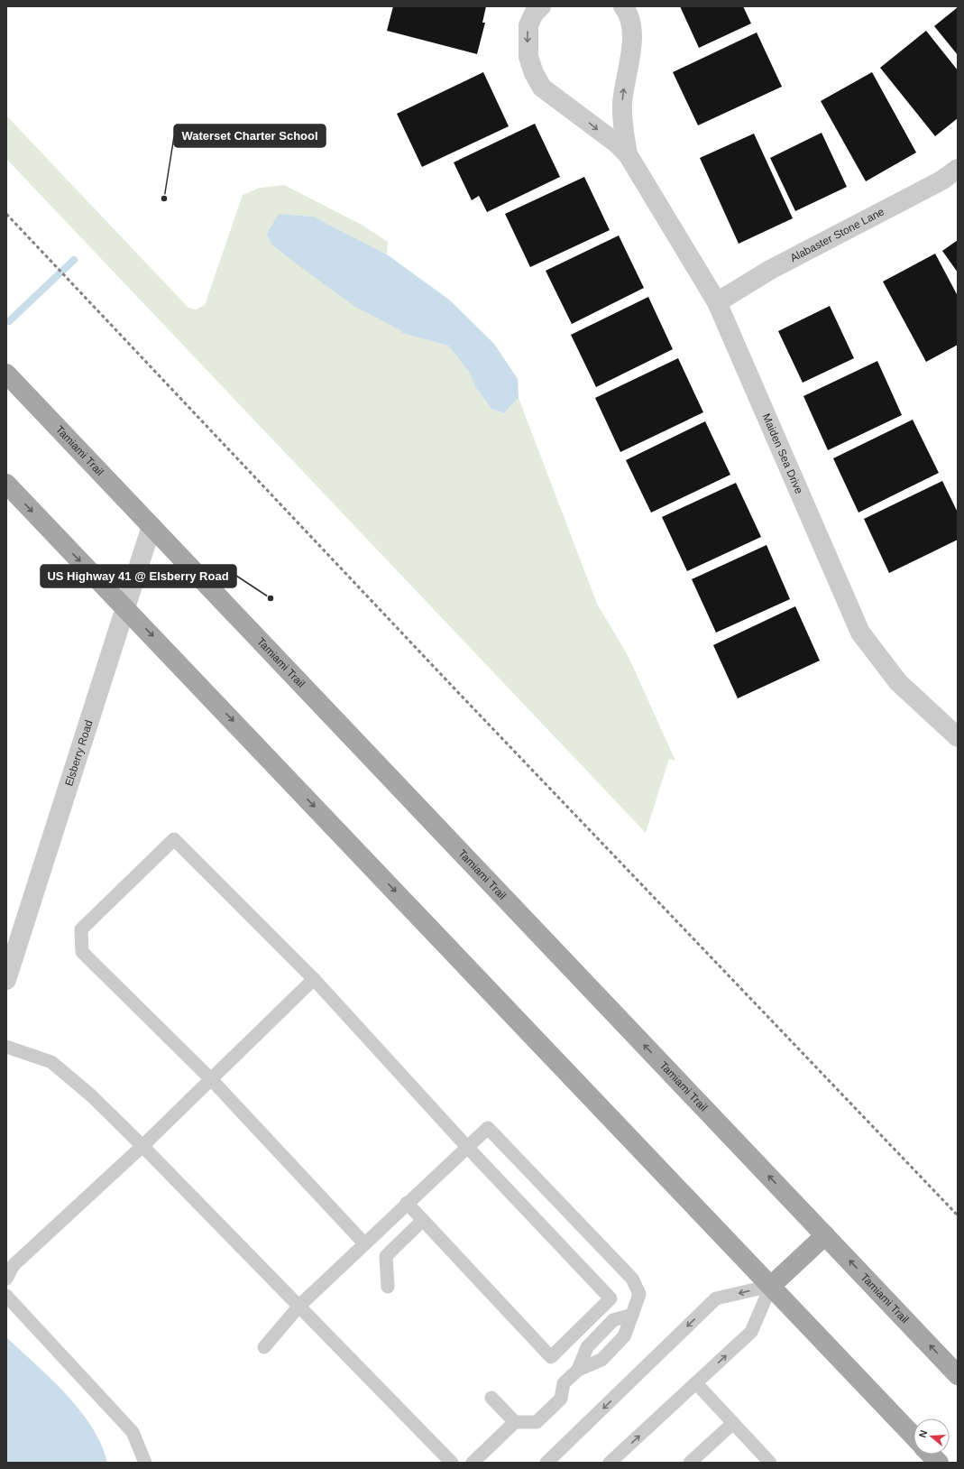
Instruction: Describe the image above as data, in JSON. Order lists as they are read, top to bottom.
{
  "streets": {
    "main road": ["Tamiami Trail"],
    "street": ["Alabaster Stone Lane", "Maiden Sea Drive", "Elsberry Road"]
  },
  "crossings": [
    ["Alabaster Stone Lane", "Maiden Sea Drive"],
    ["Tamiami Trail", "Elsberry Road"]
  ],
  "places": ["Waterset Charter School", "US Highway 41 @ Elsberry Road"],
  "north": "left"
}
